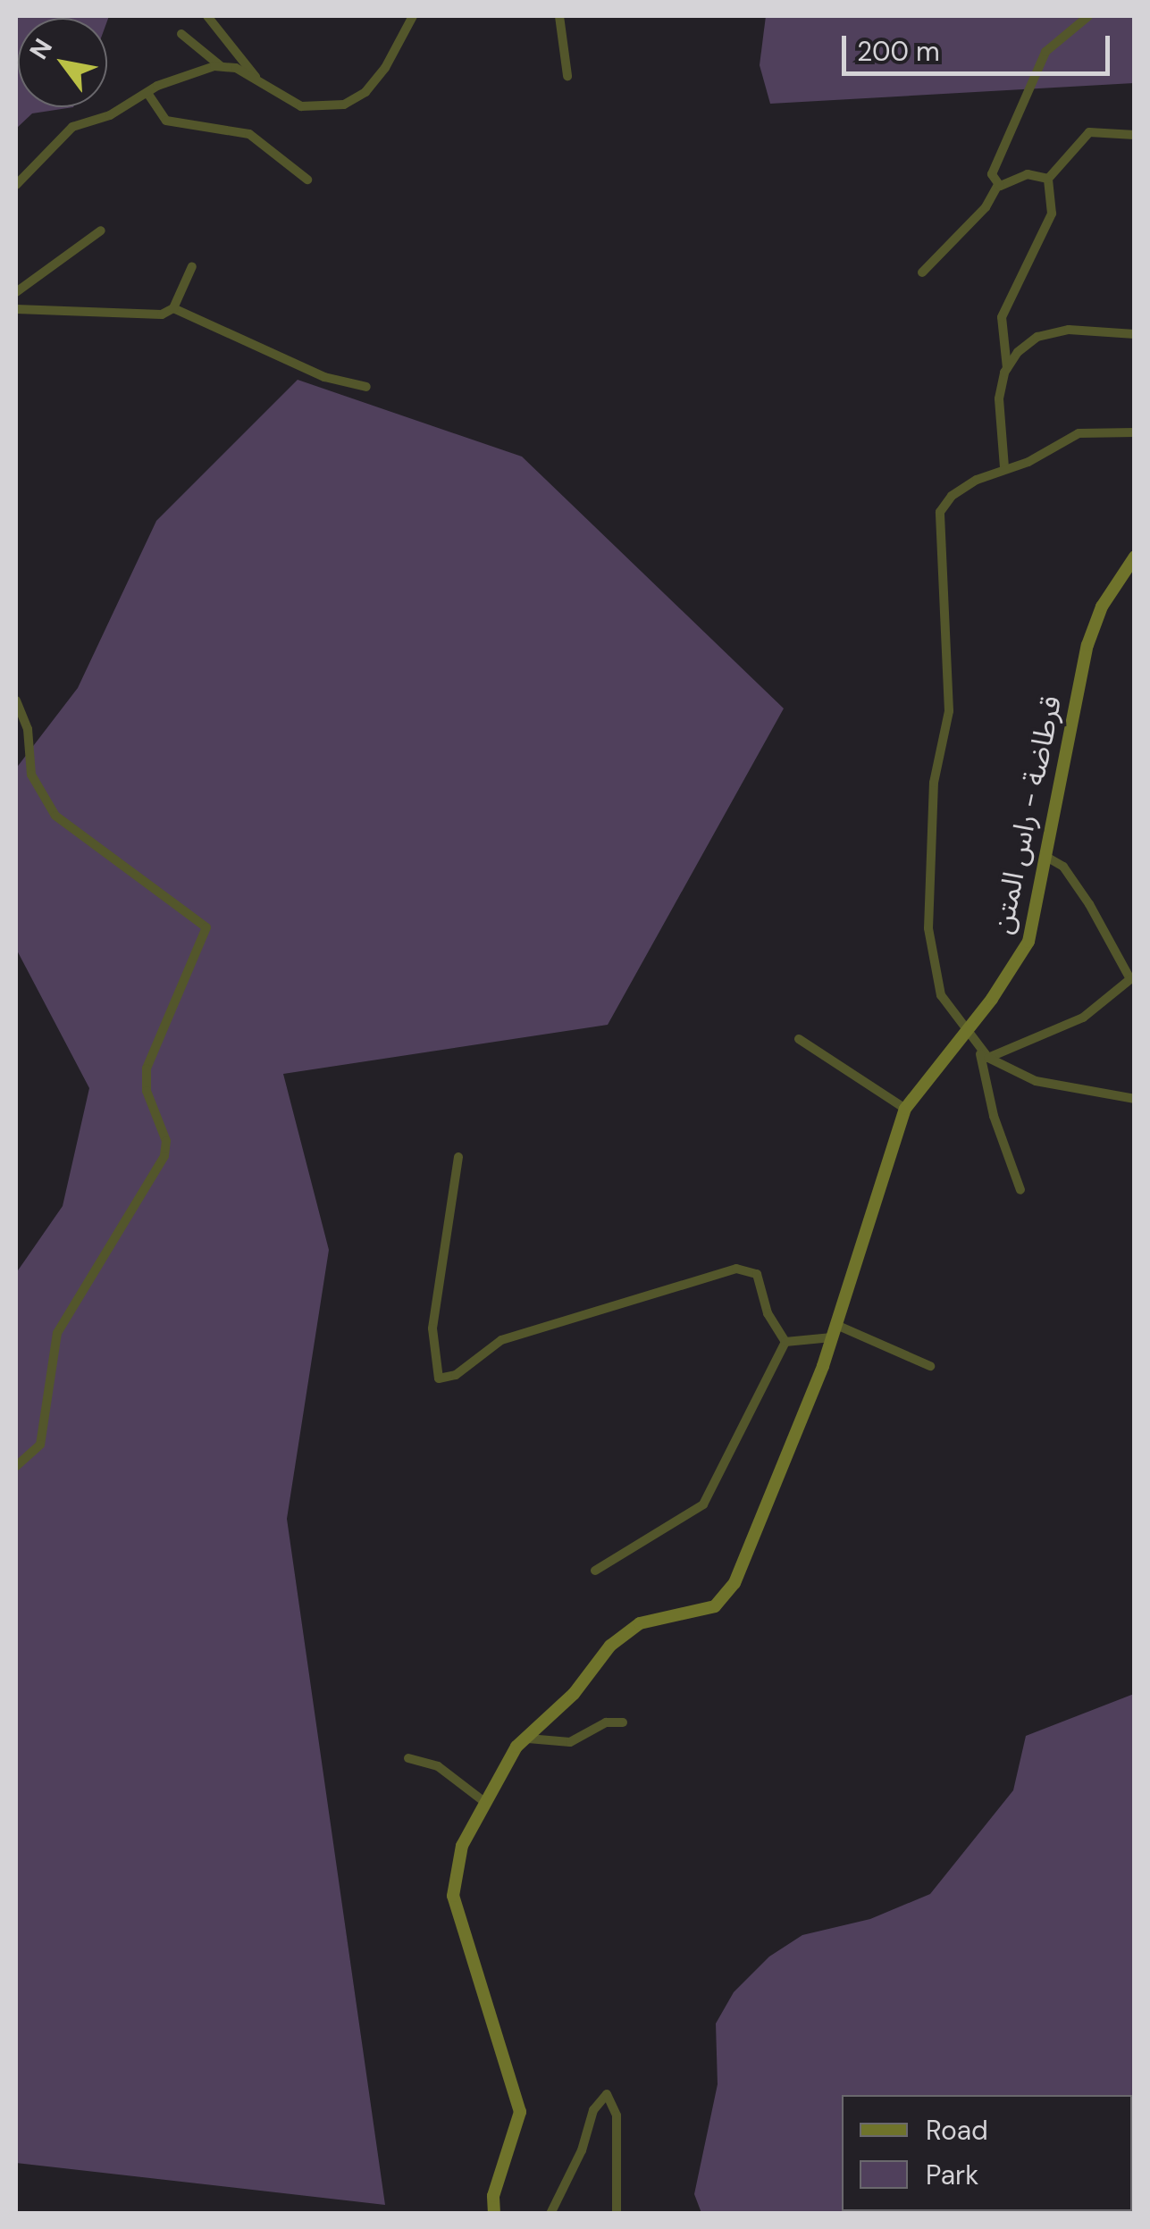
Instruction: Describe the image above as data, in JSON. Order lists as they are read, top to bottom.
{
  "streets": {
    "main road": ["قرطاضة - راس المتن"]
  },
  "legend": ["Road", "Park"],
  "scale_bar": "200 m",
  "north": "top left"
}
